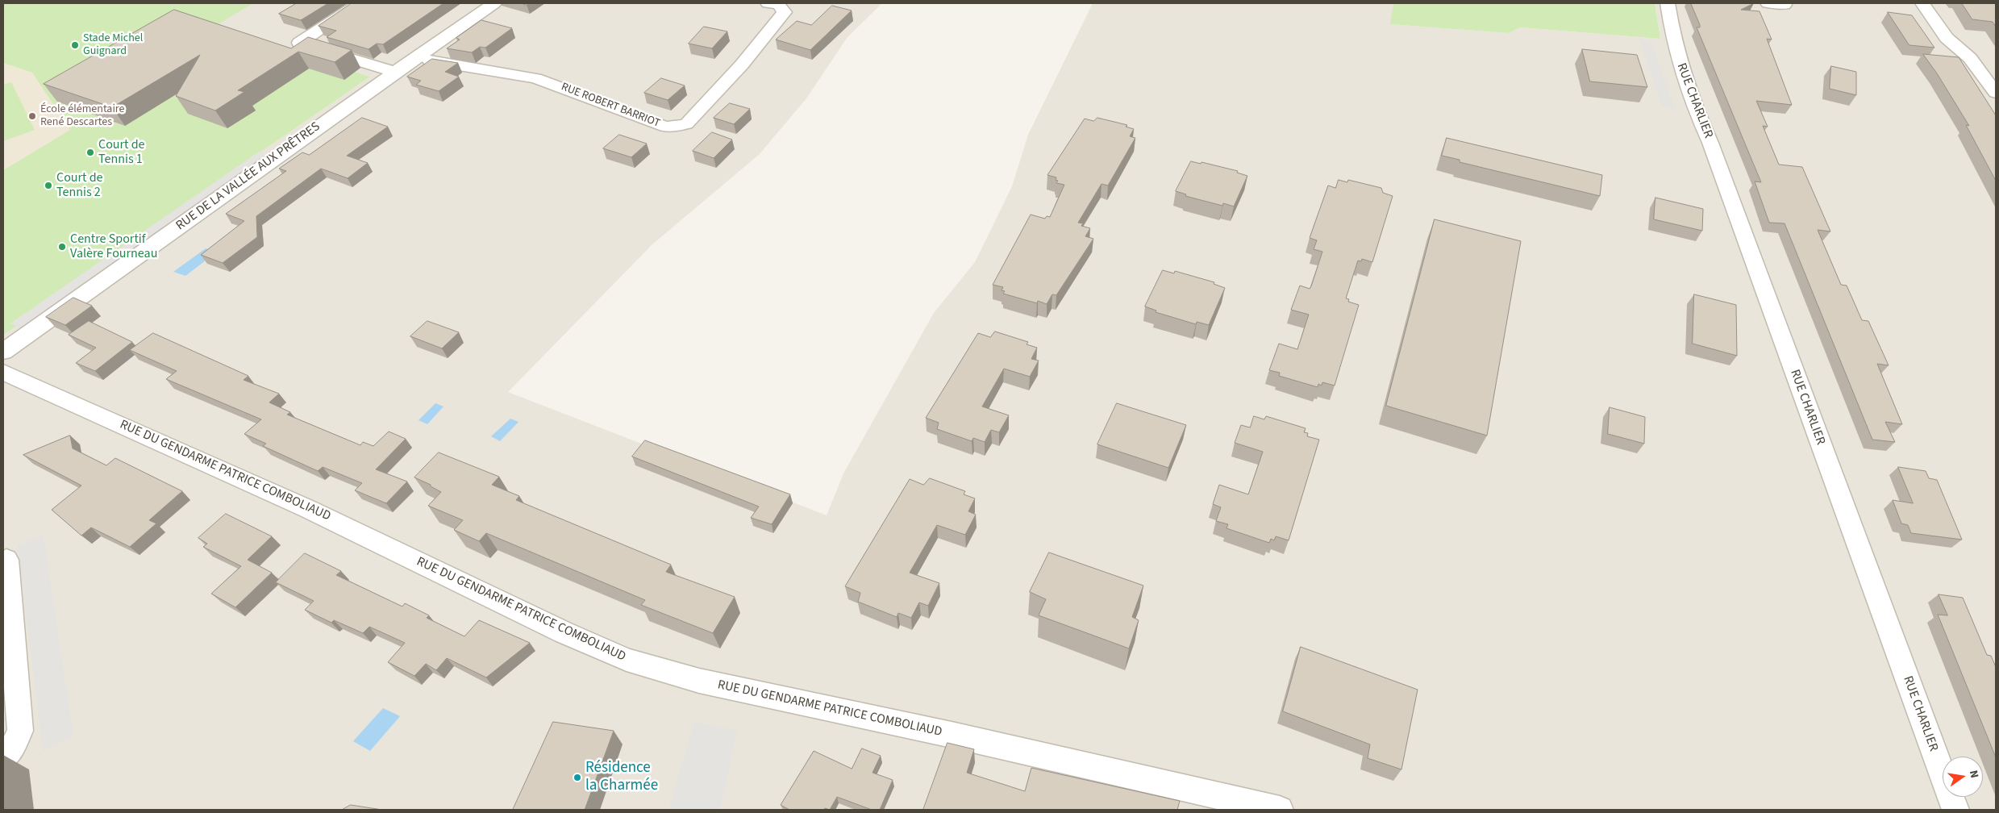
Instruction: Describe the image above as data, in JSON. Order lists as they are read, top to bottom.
{
  "streets": {
    "street": [
      "RUE CHARLIER",
      "RUE ROBERT BARRIOT",
      "RUE DE LA VALLÉE AUX PRÊTRES",
      "RUE DU GENDARME PATRICE COMBOLIAUD"
    ]
  },
  "crossings": [
    ["RUE ROBERT BARRIOT", "RUE DE LA VALLÉE AUX PRÊTRES"]
  ],
  "places": [
    "Stade Michel Guignard",
    "École élémentaire René Descartes",
    "Court de Tennis 1",
    "Court de Tennis 2",
    "Centre Sportif Valère Fourneau",
    "Résidence la Charmée"
  ],
  "north": "right"
}
